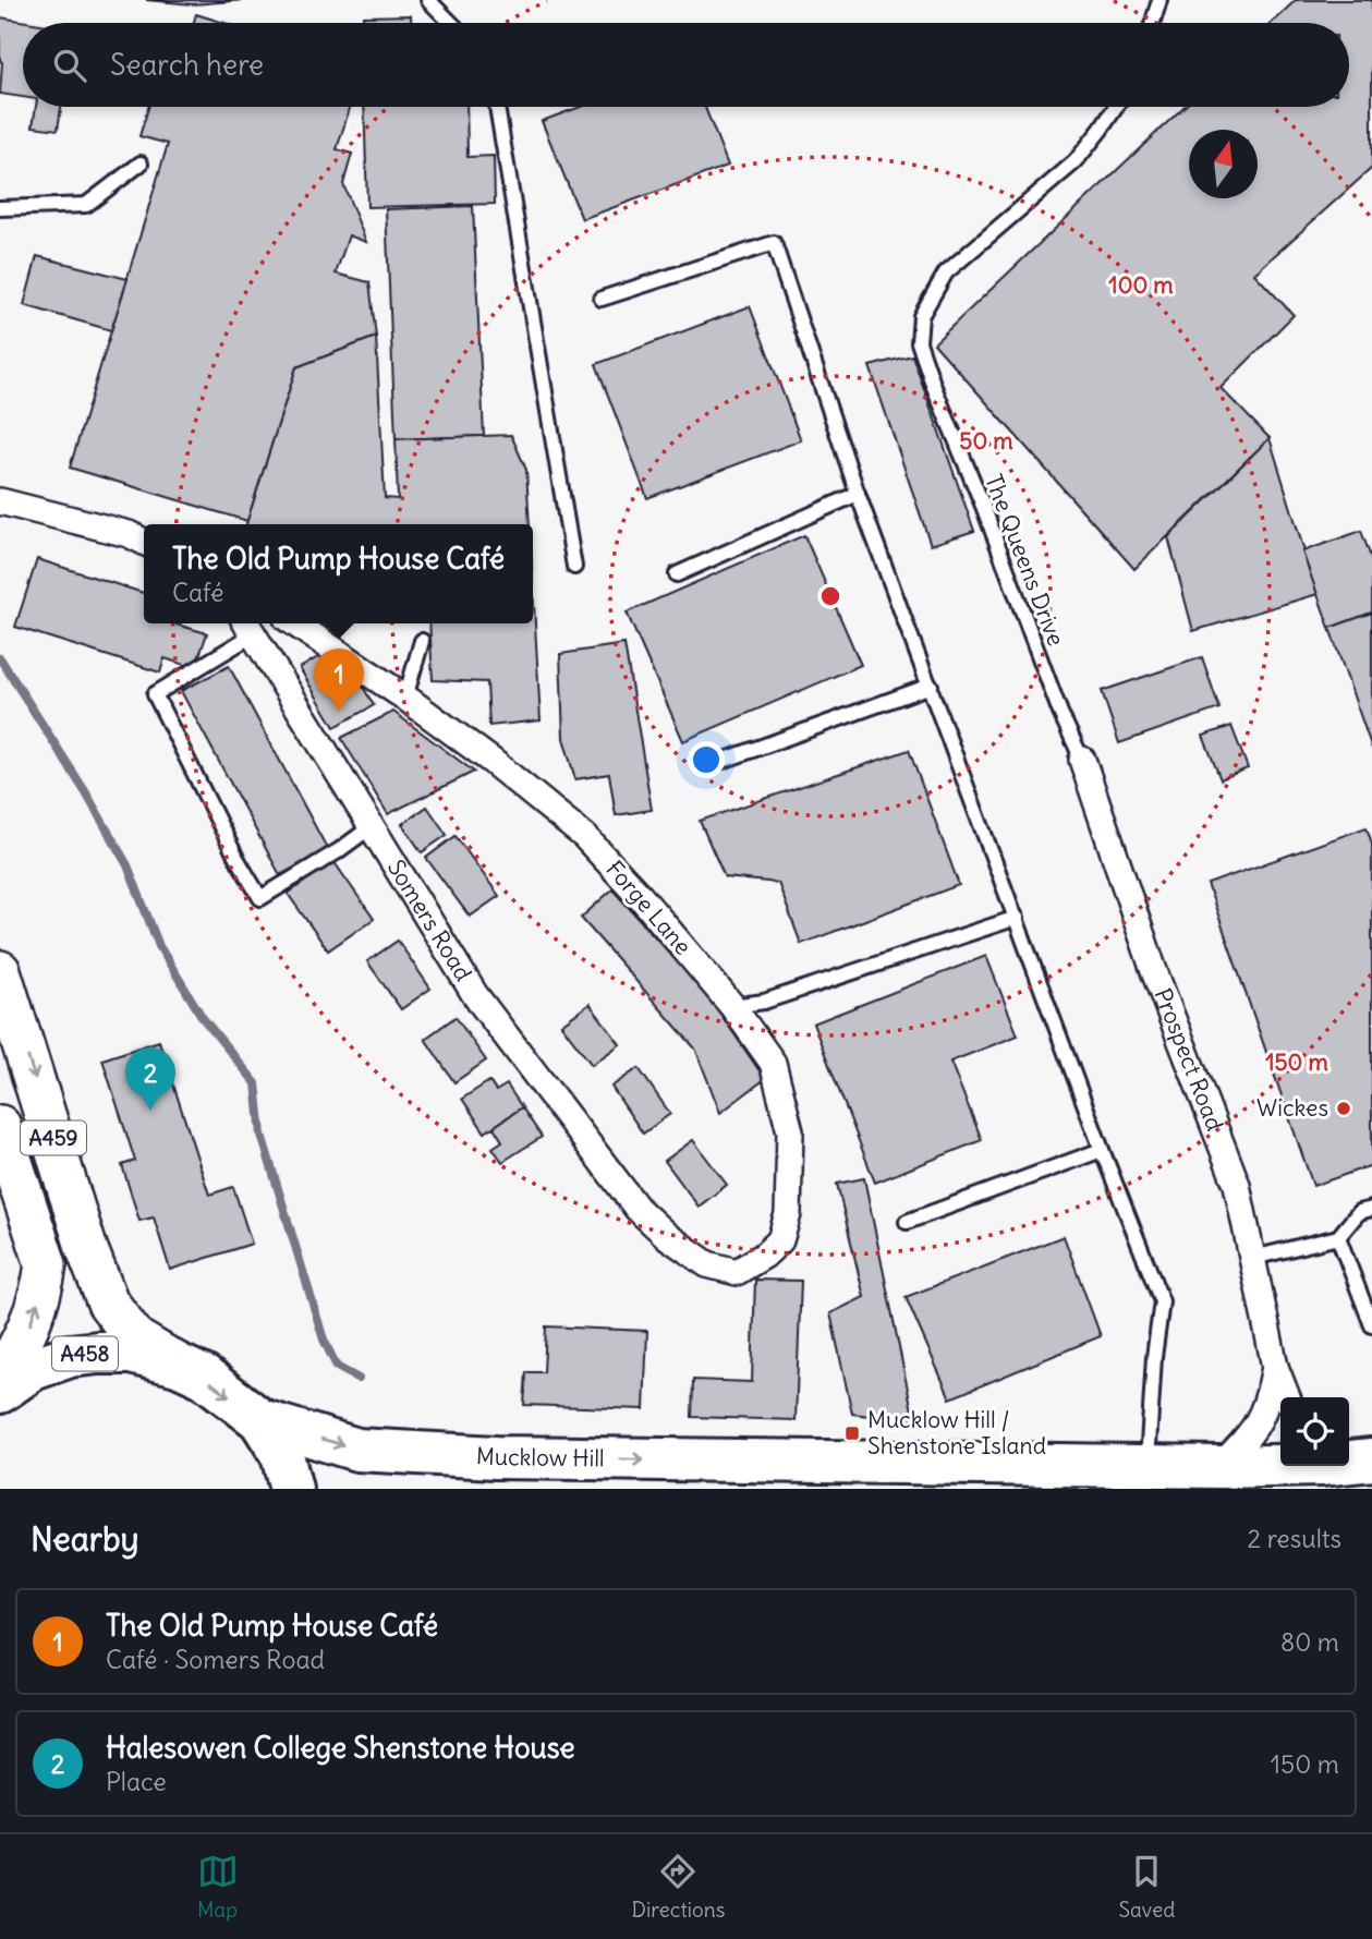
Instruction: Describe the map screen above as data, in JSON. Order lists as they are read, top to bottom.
{
  "streets": {
    "highway": ["A458", "Mucklow Hill"],
    "main road": ["A459"],
    "street": ["Forge Lane", "Somers Road", "Prospect Road"],
    "lane": ["The Queens Drive"]
  },
  "crossings": [
    ["The Queens Drive", "Prospect Road"],
    ["Forge Lane", "Somers Road"],
    ["Prospect Road", "Mucklow Hill"],
    ["A459", "A458"],
    ["A458", "Mucklow Hill"]
  ],
  "one_way": ["Mucklow Hill"],
  "places": {
    "other": ["Wickes"],
    "transit": ["Mucklow Hill / Shenstone Island"]
  },
  "north": "top",
  "page": {
    "search": "Search here",
    "popup": ["The Old Pump House Café", "Café"],
    "pins": ["1", "2"],
    "heading": ["Nearby", "2 results"],
    "list": [
      {
        "mark": "1",
        "name": "The Old Pump House Café",
        "note": "Café · Somers Road",
        "value": "80 m"
      },
      {
        "mark": "2",
        "name": "Halesowen College Shenstone House",
        "note": "Place",
        "value": "150 m"
      }
    ],
    "nav": ["Map", "Directions", "Saved"]
  },
  "rings": ["100 m", "50 m", "150 m"]
}
